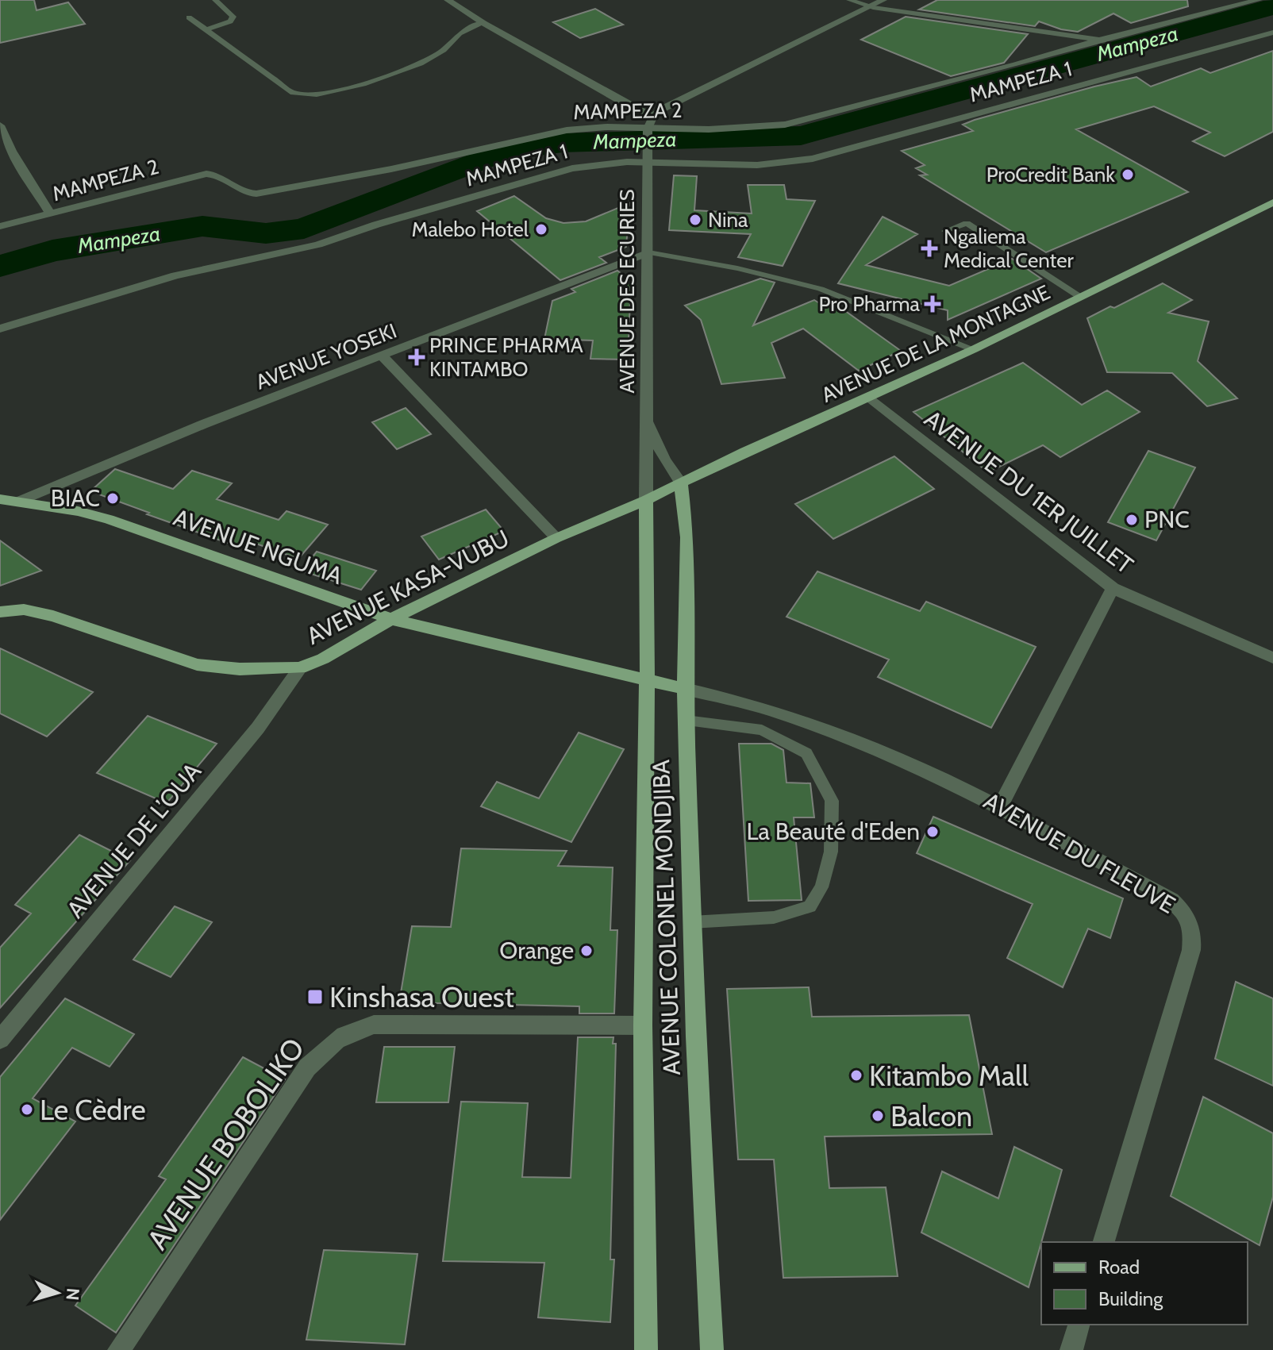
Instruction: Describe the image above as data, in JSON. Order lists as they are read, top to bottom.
{
  "streets": {
    "main road": [
      "AVENUE DE LA MONTAGNE",
      "AVENUE NGUMA",
      "AVENUE KASA-VUBU",
      "AVENUE COLONEL MONDJIBA"
    ],
    "street": [
      "MAMPEZA 1",
      "MAMPEZA 2",
      "AVENUE DES ECURIES",
      "AVENUE YOSEKI",
      "AVENUE DU 1ER JUILLET",
      "AVENUE DE L’OUA",
      "AVENUE DU FLEUVE",
      "AVENUE BOBOLIKO"
    ]
  },
  "crossings": [
    ["MAMPEZA 1", "AVENUE DES ECURIES"],
    ["MAMPEZA 2", "AVENUE DES ECURIES"],
    ["AVENUE DES ECURIES", "AVENUE DE LA MONTAGNE"],
    ["AVENUE DES ECURIES", "AVENUE YOSEKI"],
    ["AVENUE DES ECURIES", "AVENUE KASA-VUBU"],
    ["AVENUE DES ECURIES", "AVENUE COLONEL MONDJIBA"],
    ["AVENUE DE LA MONTAGNE", "AVENUE DU 1ER JUILLET"],
    ["AVENUE DE LA MONTAGNE", "AVENUE KASA-VUBU"],
    ["AVENUE DE LA MONTAGNE", "AVENUE COLONEL MONDJIBA"],
    ["AVENUE YOSEKI", "AVENUE NGUMA"],
    ["AVENUE NGUMA", "AVENUE KASA-VUBU"],
    ["AVENUE NGUMA", "AVENUE DU FLEUVE"],
    ["AVENUE NGUMA", "AVENUE COLONEL MONDJIBA"],
    ["AVENUE KASA-VUBU", "AVENUE DE L’OUA"],
    ["AVENUE KASA-VUBU", "AVENUE COLONEL MONDJIBA"],
    ["AVENUE DU FLEUVE", "AVENUE COLONEL MONDJIBA"],
    ["AVENUE COLONEL MONDJIBA", "AVENUE BOBOLIKO"]
  ],
  "water": ["Mampeza"],
  "places": {
    "other": [
      "ProCredit Bank",
      "Nina",
      "Malebo Hotel",
      "BIAC",
      "PNC",
      "La Beauté d'Eden",
      "Orange",
      "Kitambo Mall",
      "Le Cèdre",
      "Balcon"
    ],
    "health": ["Ngaliema Medical Center", "Pro Pharma", "PRINCE PHARMA KINTAMBO"],
    "transit": ["Kinshasa Ouest"]
  },
  "legend": ["Road", "Building"],
  "north": "right"
}
